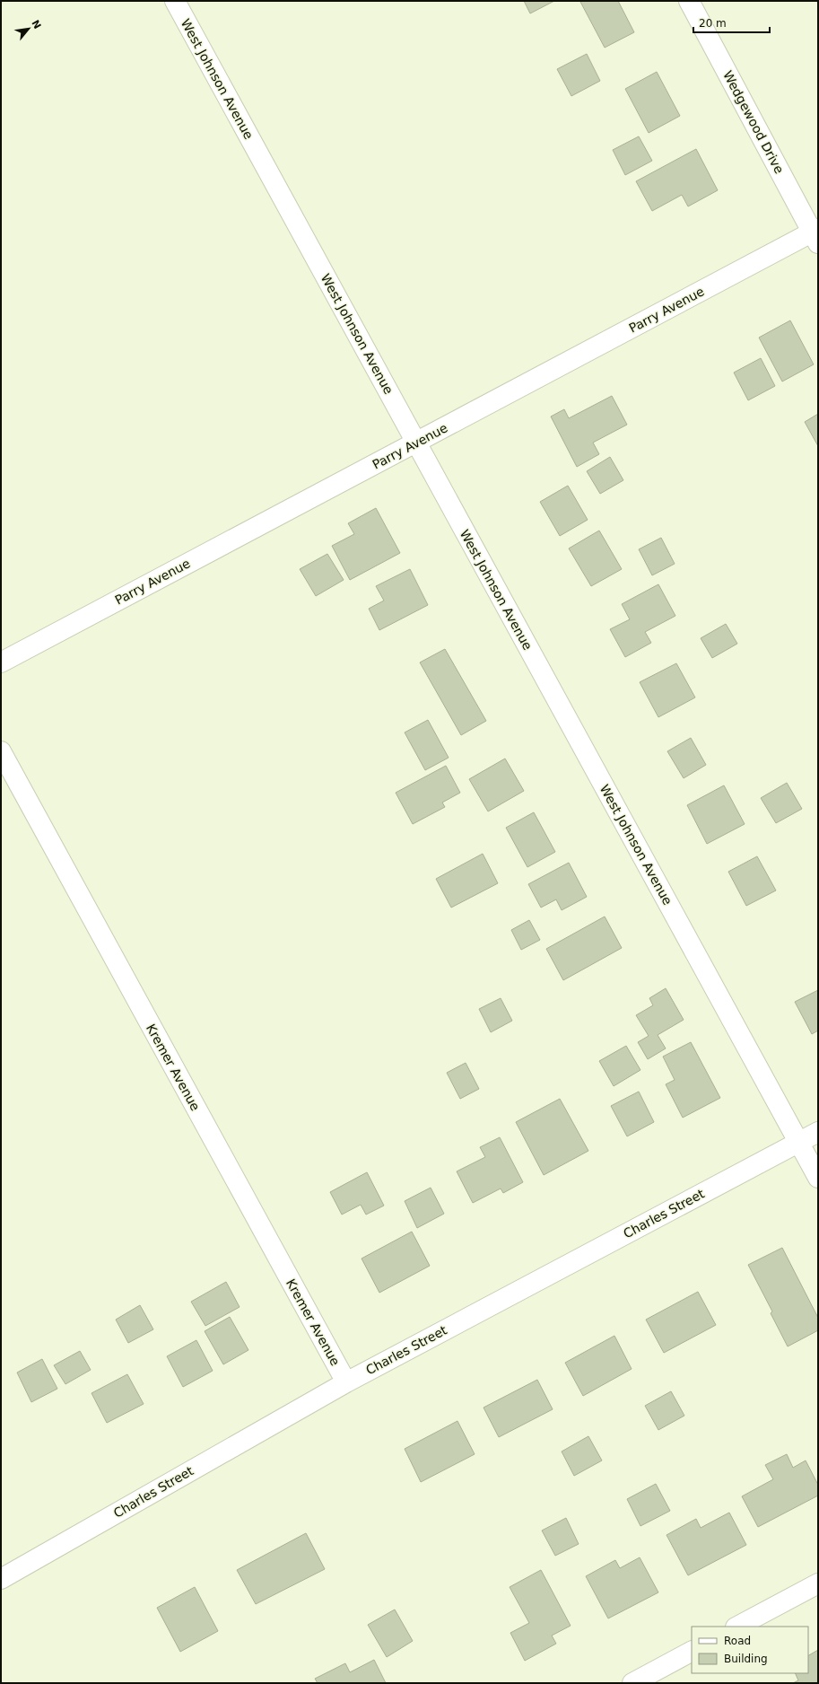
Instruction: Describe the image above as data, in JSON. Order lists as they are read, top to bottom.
{
  "streets": {
    "street": [
      "West Johnson Avenue",
      "Wedgewood Drive",
      "Parry Avenue",
      "Kremer Avenue",
      "Charles Street"
    ]
  },
  "crossings": [
    ["West Johnson Avenue", "Parry Avenue"],
    ["West Johnson Avenue", "Charles Street"],
    ["Wedgewood Drive", "Parry Avenue"],
    ["Kremer Avenue", "Charles Street"]
  ],
  "legend": ["Road", "Building"],
  "scale_bar": "20 m",
  "north": "top right"
}
